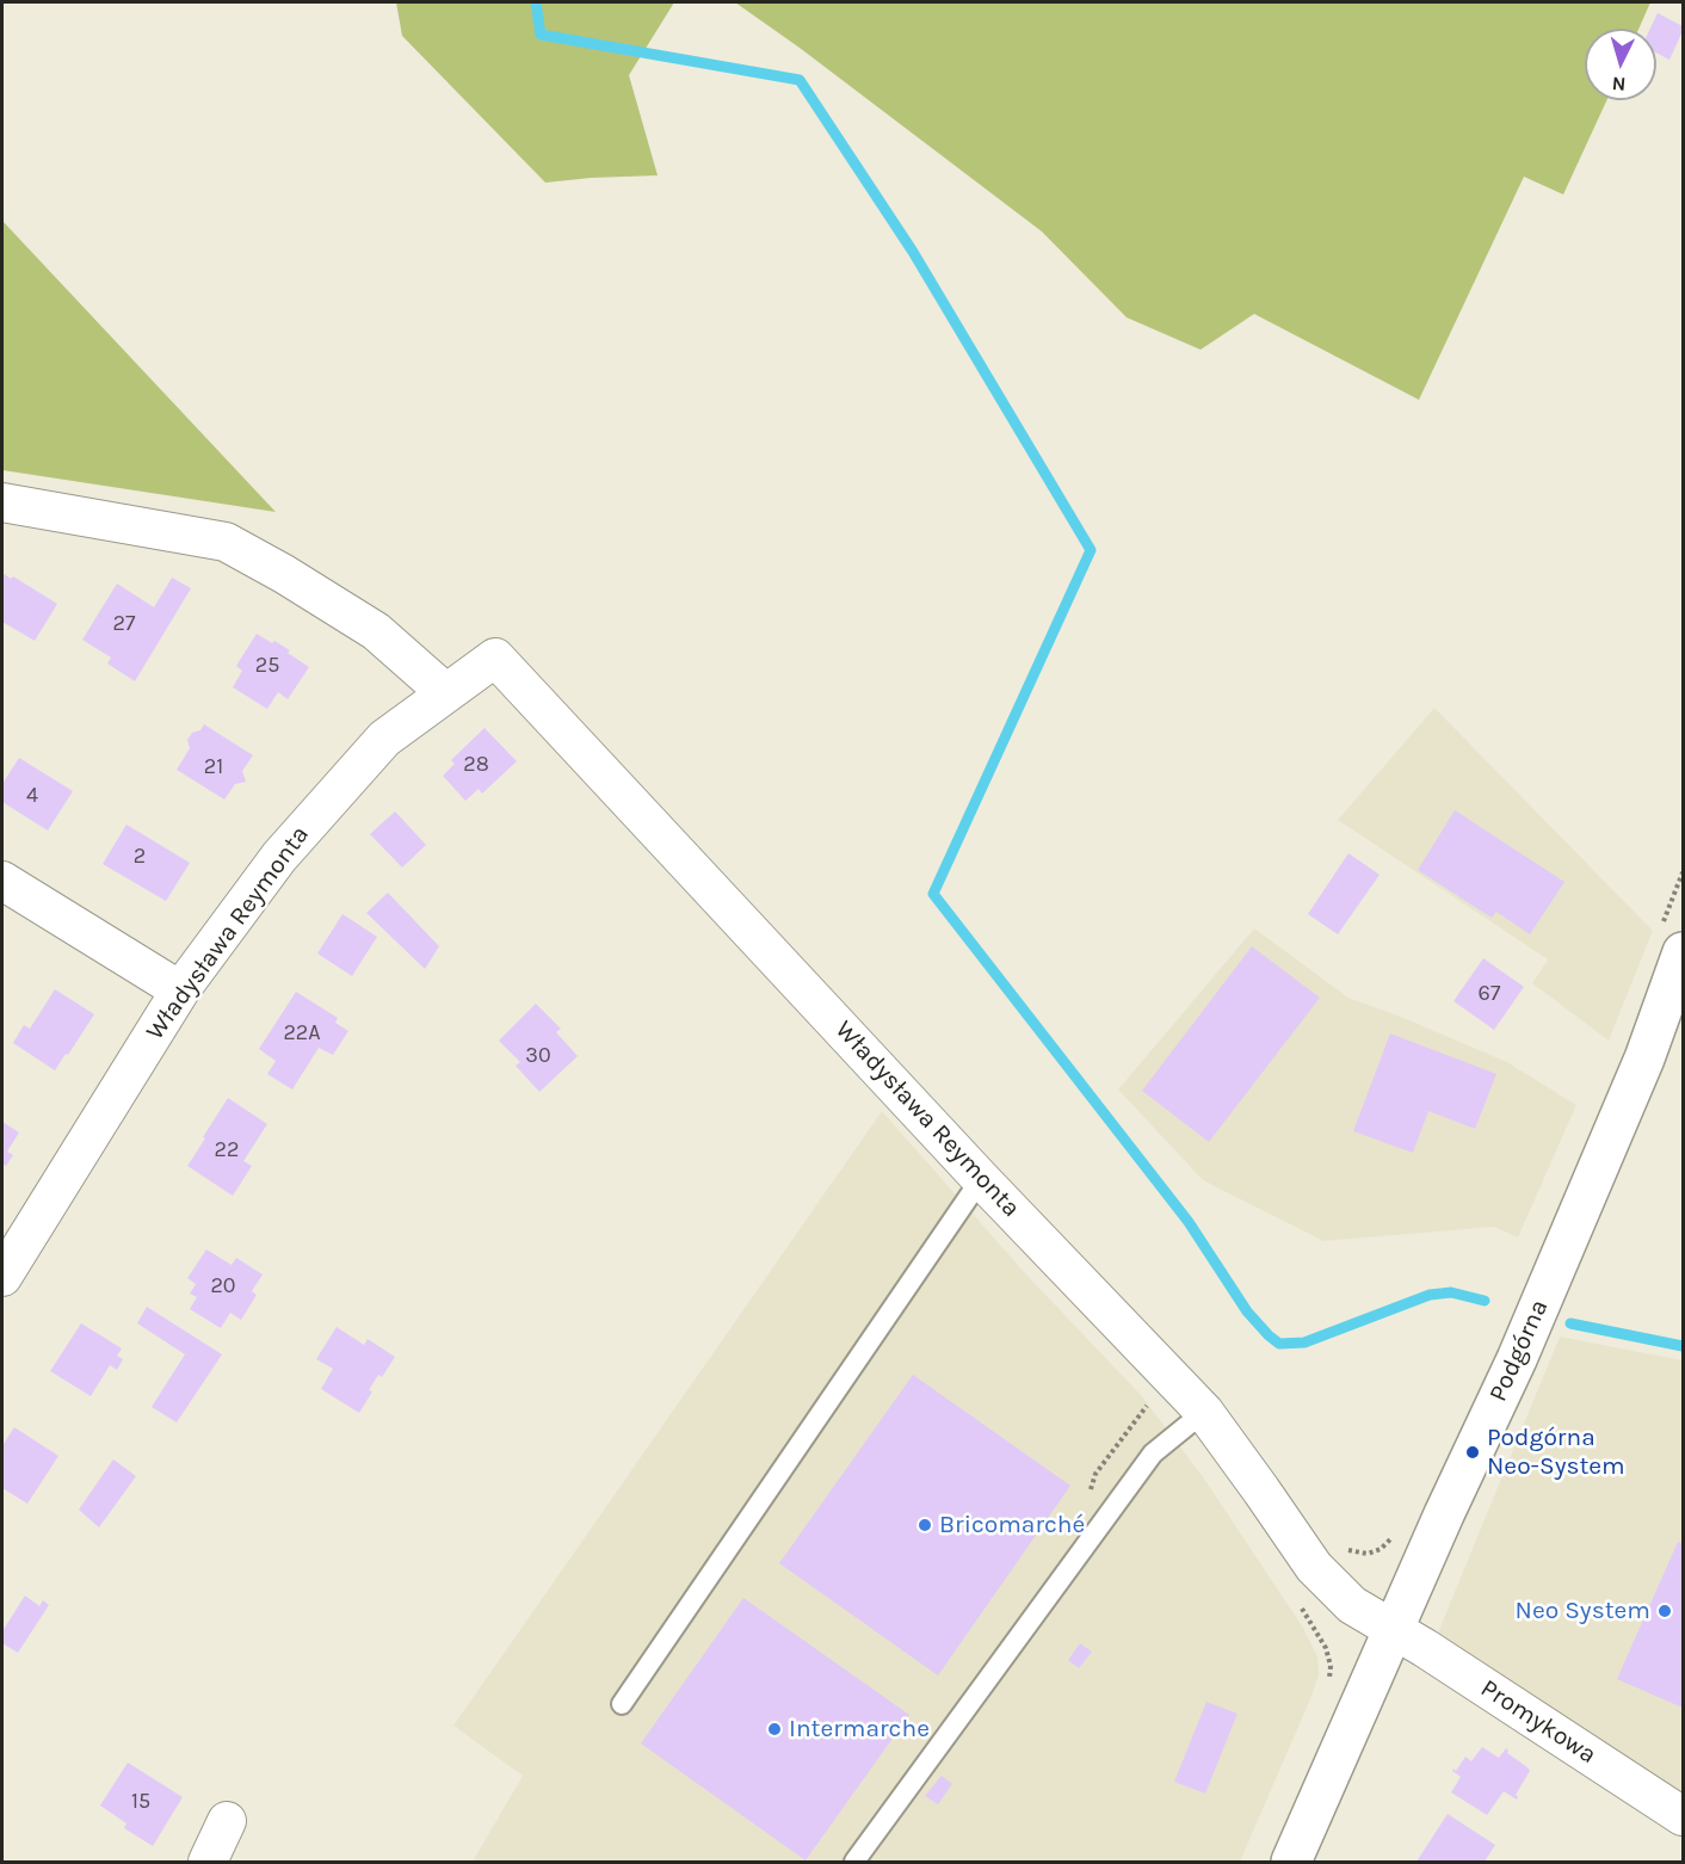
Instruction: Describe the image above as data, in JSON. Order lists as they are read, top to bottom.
{
  "streets": {
    "main road": ["Podgórna"],
    "street": ["Władysława Reymonta", "Promykowa"]
  },
  "crossings": [
    ["Władysława Reymonta", "Podgórna"],
    ["Władysława Reymonta", "Promykowa"],
    ["Podgórna", "Promykowa"]
  ],
  "places": [
    "Podgórna Neo-System",
    "Bricomarché",
    "Neo System",
    "Intermarche"
  ],
  "house_numbers": [
    "27",
    "25",
    "28",
    "21",
    "4",
    "2",
    "67",
    "22A",
    "30",
    "22",
    "20",
    "15"
  ],
  "north": "bottom"
}
